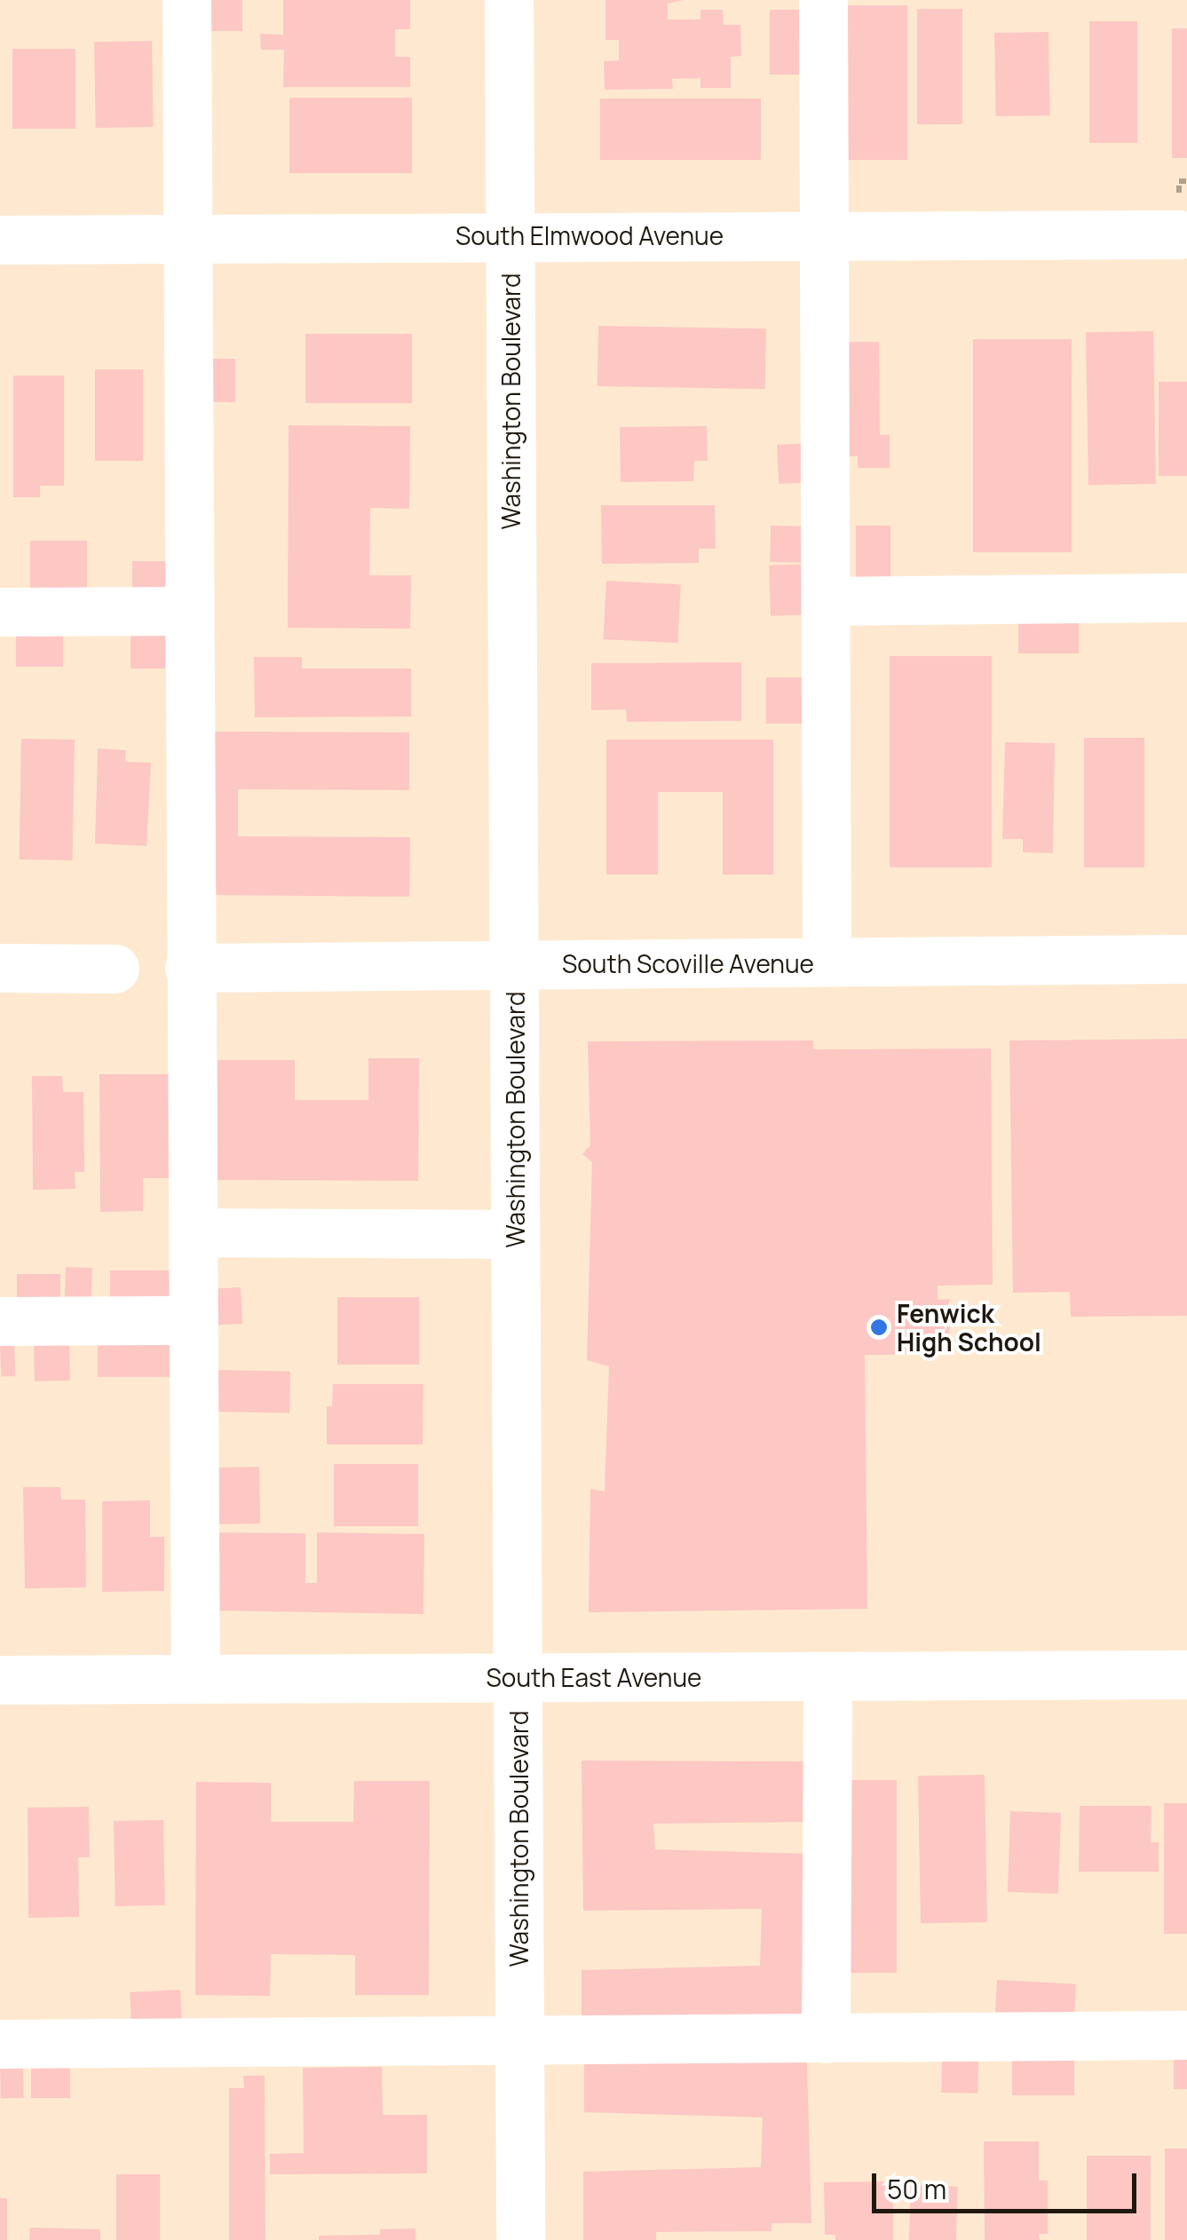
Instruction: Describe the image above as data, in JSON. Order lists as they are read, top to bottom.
{
  "streets": {
    "street": [
      "South Elmwood Avenue",
      "Washington Boulevard",
      "South Scoville Avenue",
      "South East Avenue"
    ]
  },
  "crossings": [
    ["South Elmwood Avenue", "Washington Boulevard"],
    ["Washington Boulevard", "South Scoville Avenue"],
    ["Washington Boulevard", "South East Avenue"]
  ],
  "places": ["Fenwick High School"],
  "scale_bar": "50 m"
}
